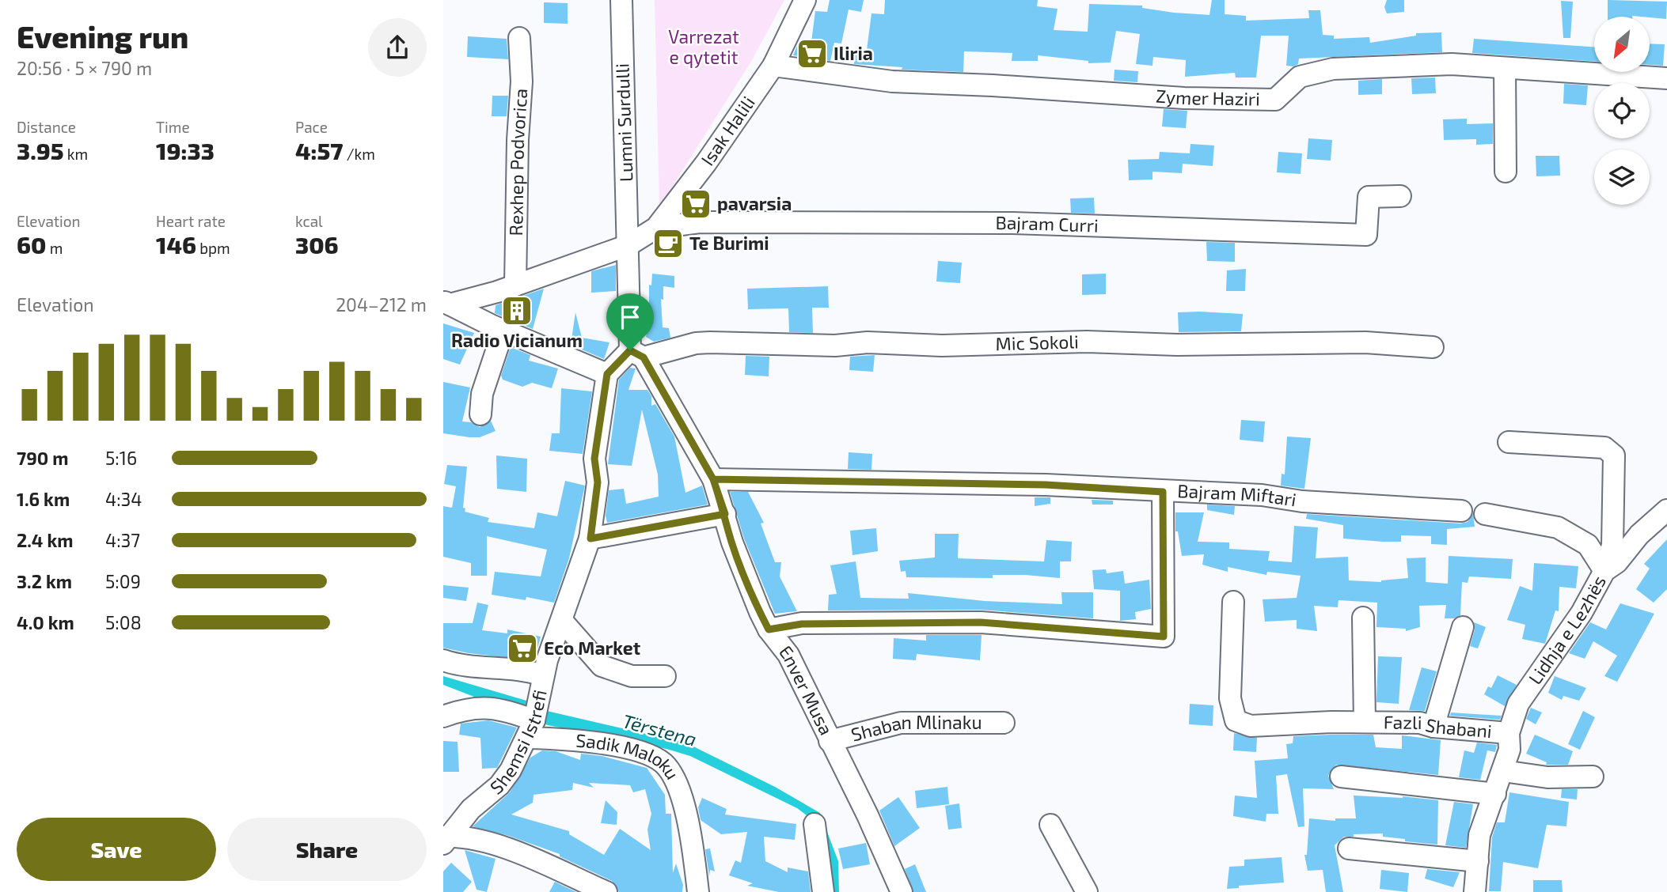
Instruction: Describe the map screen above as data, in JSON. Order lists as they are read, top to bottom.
{
  "streets": {
    "street": [
      "Zymer Haziri",
      "Lumni Surdulli",
      "Isak Halili",
      "Rexhep Podvorica",
      "Bajram Curri",
      "Mic Sokoli",
      "Bajram Miftari",
      "Lidhja e Lezhës",
      "Enver Musa",
      "Fazli Shabani",
      "Shaban Mlinaku",
      "Shemsi Istrefi",
      "Sadik Maloku"
    ]
  },
  "crossings": [
    ["Zymer Haziri", "Isak Halili"],
    ["Lumni Surdulli", "Isak Halili"],
    ["Isak Halili", "Rexhep Podvorica"],
    ["Isak Halili", "Bajram Curri"],
    ["Mic Sokoli", "Enver Musa"],
    ["Bajram Miftari", "Enver Musa"],
    ["Lidhja e Lezhës", "Fazli Shabani"],
    ["Enver Musa", "Shaban Mlinaku"],
    ["Shemsi Istrefi", "Sadik Maloku"]
  ],
  "water": ["Tërstena"],
  "parks": ["Varrezat e qytetit"],
  "places": {
    "supermarket": ["Iliria", "pavarsia", "Eco Market"],
    "cafe": ["Te Burimi"],
    "building": ["Radio Vicianum"]
  },
  "north": "bottom left",
  "page": {
    "heading": ["Evening run", "20:56 · 5 × 790 m"],
    "stats": [
      ["Distance", "3.95 km"],
      ["Time", "19:33"],
      ["Pace", "4:57 /km"],
      ["Elevation", "60 m"],
      ["Heart rate", "146 bpm"],
      ["kcal", "306"]
    ],
    "chart": ["Elevation", "204–212 m"],
    "list": [
      {
        "name": "790 m",
        "note": "5:16"
      },
      {
        "name": "1.6 km",
        "note": "4:34"
      },
      {
        "name": "2.4 km",
        "note": "4:37"
      },
      {
        "name": "3.2 km",
        "note": "5:09"
      },
      {
        "name": "4.0 km",
        "note": "5:08"
      }
    ],
    "buttons": ["Save", "Share"]
  }
}
